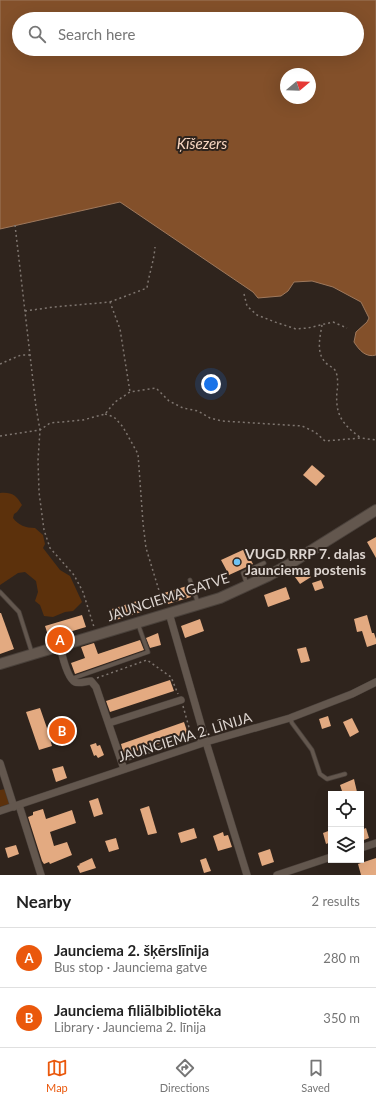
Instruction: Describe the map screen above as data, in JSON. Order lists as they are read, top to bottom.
{
  "streets": {
    "main road": ["JAUNCIEMA GATVE"],
    "street": ["JAUNCIEMA 2. LĪNIJA"]
  },
  "water": ["Ķīšezers"],
  "places": ["VUGD RRP 7. daļas Jaunciema postenis"],
  "north": "right",
  "page": {
    "search": "Search here",
    "pins": ["A", "B"],
    "heading": ["Nearby", "2 results"],
    "list": [
      {
        "mark": "A",
        "name": "Jaunciema 2. šķērslīnija",
        "note": "Bus stop · Jaunciema gatve",
        "value": "280 m"
      },
      {
        "mark": "B",
        "name": "Jaunciema filiālbibliotēka",
        "note": "Library · Jaunciema 2. līnija",
        "value": "350 m"
      }
    ],
    "nav": ["Map", "Directions", "Saved"]
  }
}
